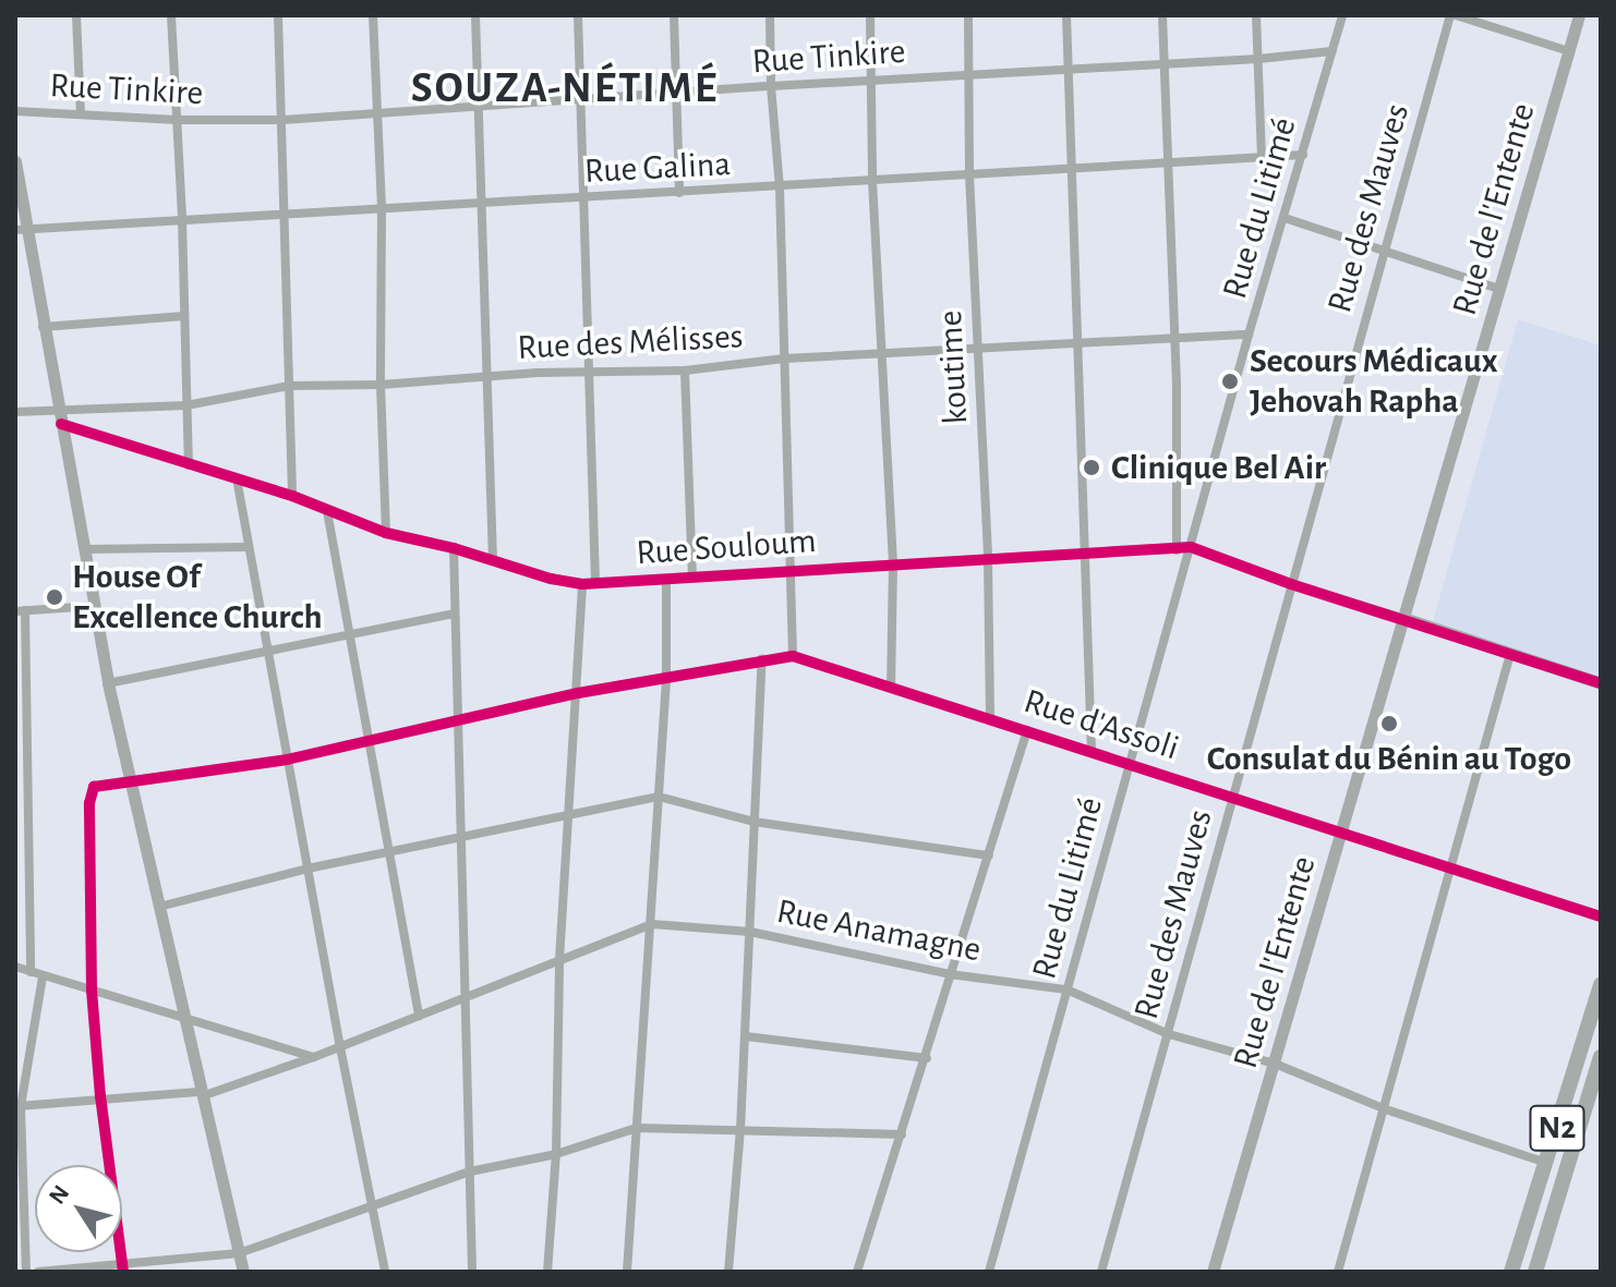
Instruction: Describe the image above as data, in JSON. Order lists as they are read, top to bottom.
{
  "streets": {
    "highway": ["N2"],
    "street": [
      "Rue Tinkire",
      "Rue Galina",
      "Rue du Litimé",
      "Rue des Mauves",
      "Rue de l'Entente",
      "Rue des Mélisses",
      "koutime",
      "Rue Souloum",
      "Rue d'Assoli",
      "Rue Anamagne"
    ]
  },
  "crossings": [
    ["Rue Tinkire", "Rue du Litimé"],
    ["Rue Tinkire", "koutime"],
    ["Rue Galina", "Rue du Litimé"],
    ["Rue Galina", "koutime"],
    ["Rue du Litimé", "Rue des Mélisses"],
    ["Rue du Litimé", "Rue Souloum"],
    ["Rue du Litimé", "Rue d'Assoli"],
    ["Rue du Litimé", "Rue Anamagne"],
    ["Rue des Mauves", "Rue d'Assoli"],
    ["Rue des Mauves", "Rue Anamagne"],
    ["Rue de l'Entente", "Rue d'Assoli"],
    ["Rue de l'Entente", "Rue Anamagne"],
    ["Rue des Mélisses", "koutime"],
    ["Rue des Mélisses", "Rue Souloum"],
    ["koutime", "Rue Souloum"],
    ["koutime", "Rue d'Assoli"],
    ["Rue Anamagne", "N2"]
  ],
  "districts": ["SOUZA-NÉTIMÉ"],
  "places": [
    "Secours Médicaux Jehovah Rapha",
    "Clinique Bel Air",
    "House Of Excellence Church",
    "Consulat du Bénin au Togo"
  ],
  "north": "top left"
}
